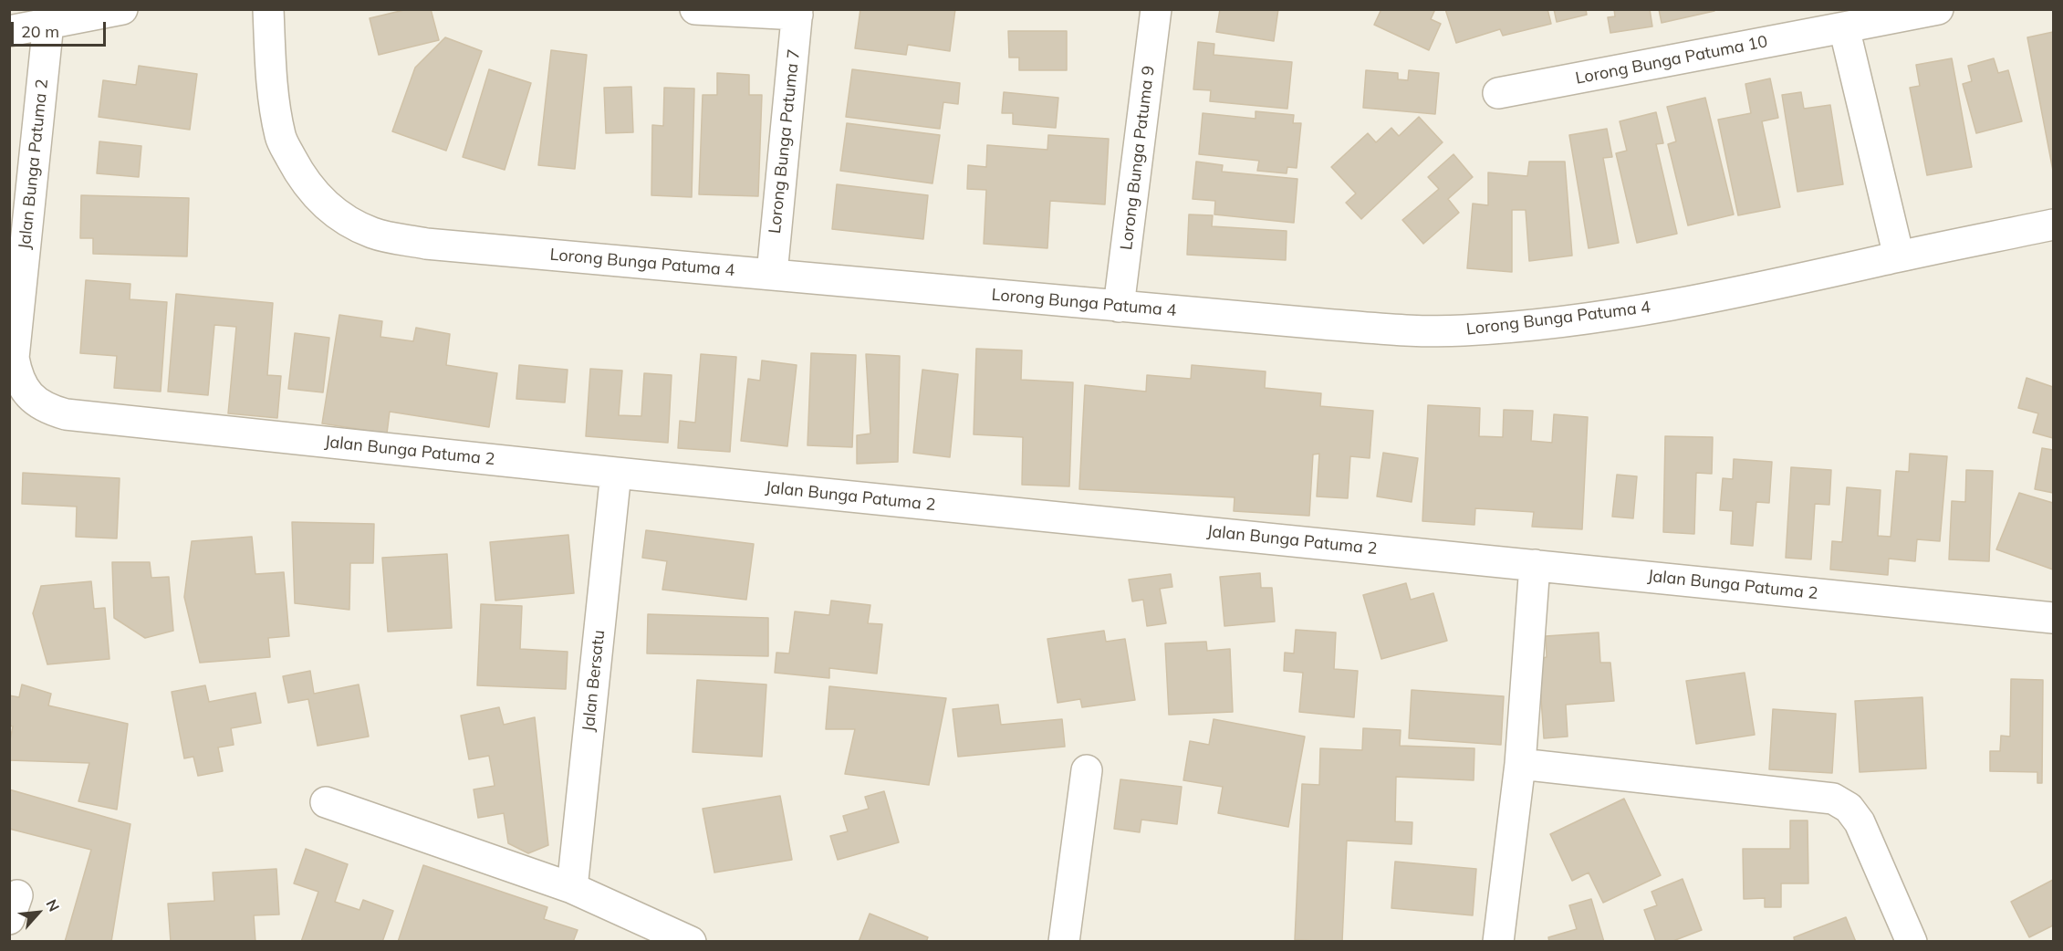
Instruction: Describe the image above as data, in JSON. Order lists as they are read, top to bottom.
{
  "streets": {
    "street": [
      "Lorong Bunga Patuma 10",
      "Lorong Bunga Patuma 7",
      "Lorong Bunga Patuma 9",
      "Jalan Bunga Patuma 2",
      "Lorong Bunga Patuma 4",
      "Jalan Bersatu"
    ]
  },
  "crossings": [
    ["Lorong Bunga Patuma 7", "Lorong Bunga Patuma 4"],
    ["Lorong Bunga Patuma 9", "Lorong Bunga Patuma 4"],
    ["Jalan Bunga Patuma 2", "Jalan Bersatu"]
  ],
  "scale_bar": "20 m",
  "north": "top right"
}
